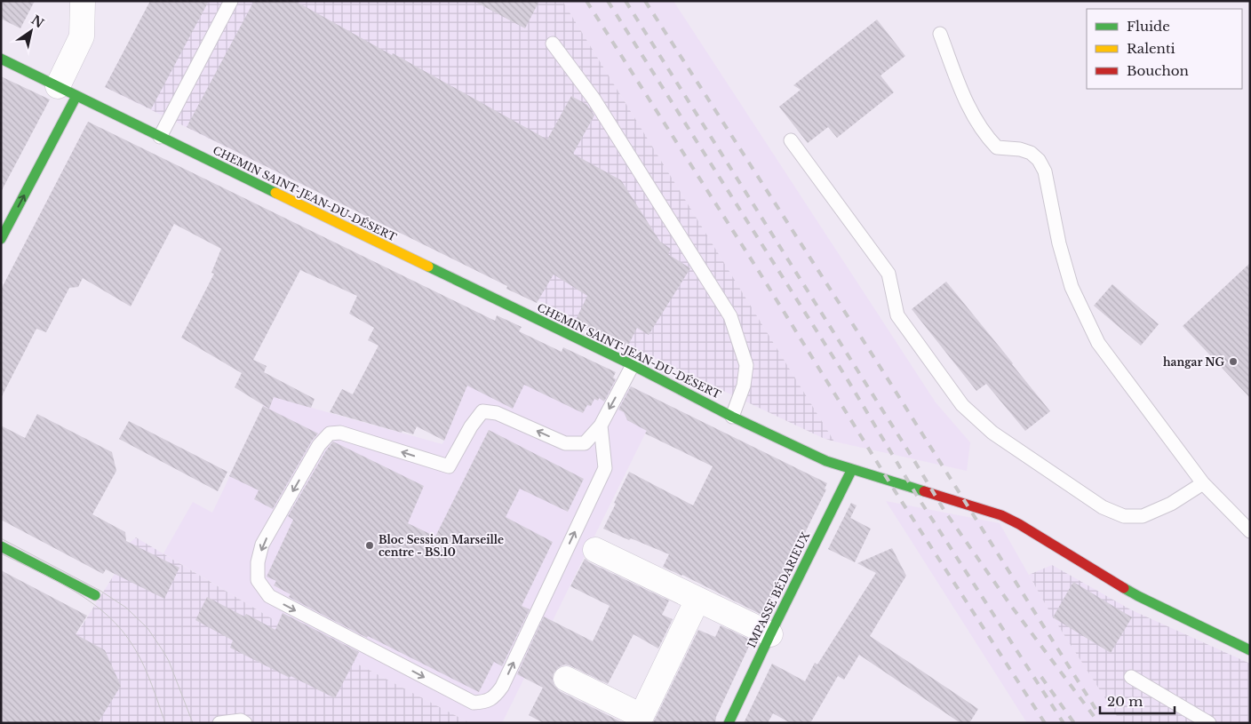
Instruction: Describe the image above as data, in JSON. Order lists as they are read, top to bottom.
{
  "streets": {
    "street": ["CHEMIN SAINT-JEAN-DU-DÉSERT", "IMPASSE BÉDARIEUX"]
  },
  "crossings": [
    ["CHEMIN SAINT-JEAN-DU-DÉSERT", "IMPASSE BÉDARIEUX"]
  ],
  "places": ["hangar NG", "Bloc Session Marseille centre - BS.10"],
  "legend": ["Fluide", "Ralenti", "Bouchon"],
  "scale_bar": "20 m",
  "north": "top right"
}
